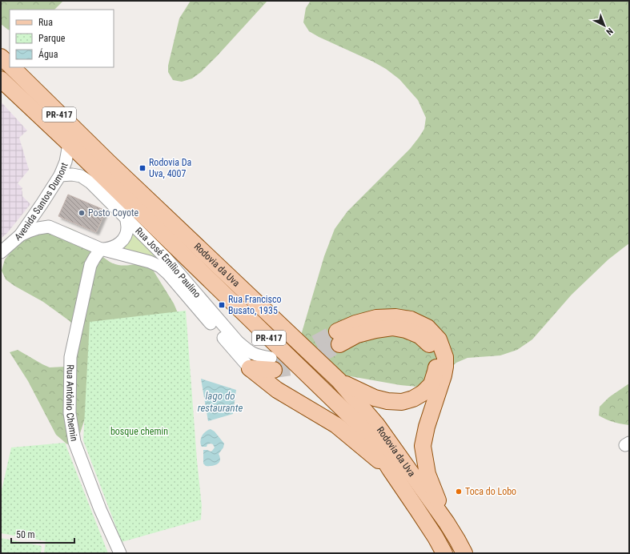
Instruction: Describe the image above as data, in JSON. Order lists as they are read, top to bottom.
{
  "streets": {
    "main road": ["PR-417", "Rodovia da Uva"],
    "street": ["Avenida Santos Dumont", "Rua José Emílio Paulino", "Rua Antônio Chemin"]
  },
  "crossings": [
    ["Avenida Santos Dumont", "Rua José Emílio Paulino"],
    ["Avenida Santos Dumont", "Rodovia da Uva"],
    ["Avenida Santos Dumont", "Rua Antônio Chemin"],
    ["Rua José Emílio Paulino", "Rua Antônio Chemin"]
  ],
  "water": ["lago do restaurante"],
  "parks": ["bosque chemin"],
  "places": {
    "transit": ["Rodovia Da Uva, 4007", "Rua Francisco Busato, 1935"],
    "other": ["Posto Coyote", "Toca do Lobo"]
  },
  "legend": ["Rua", "Parque", "Água"],
  "scale_bar": "50 m",
  "north": "bottom right"
}
